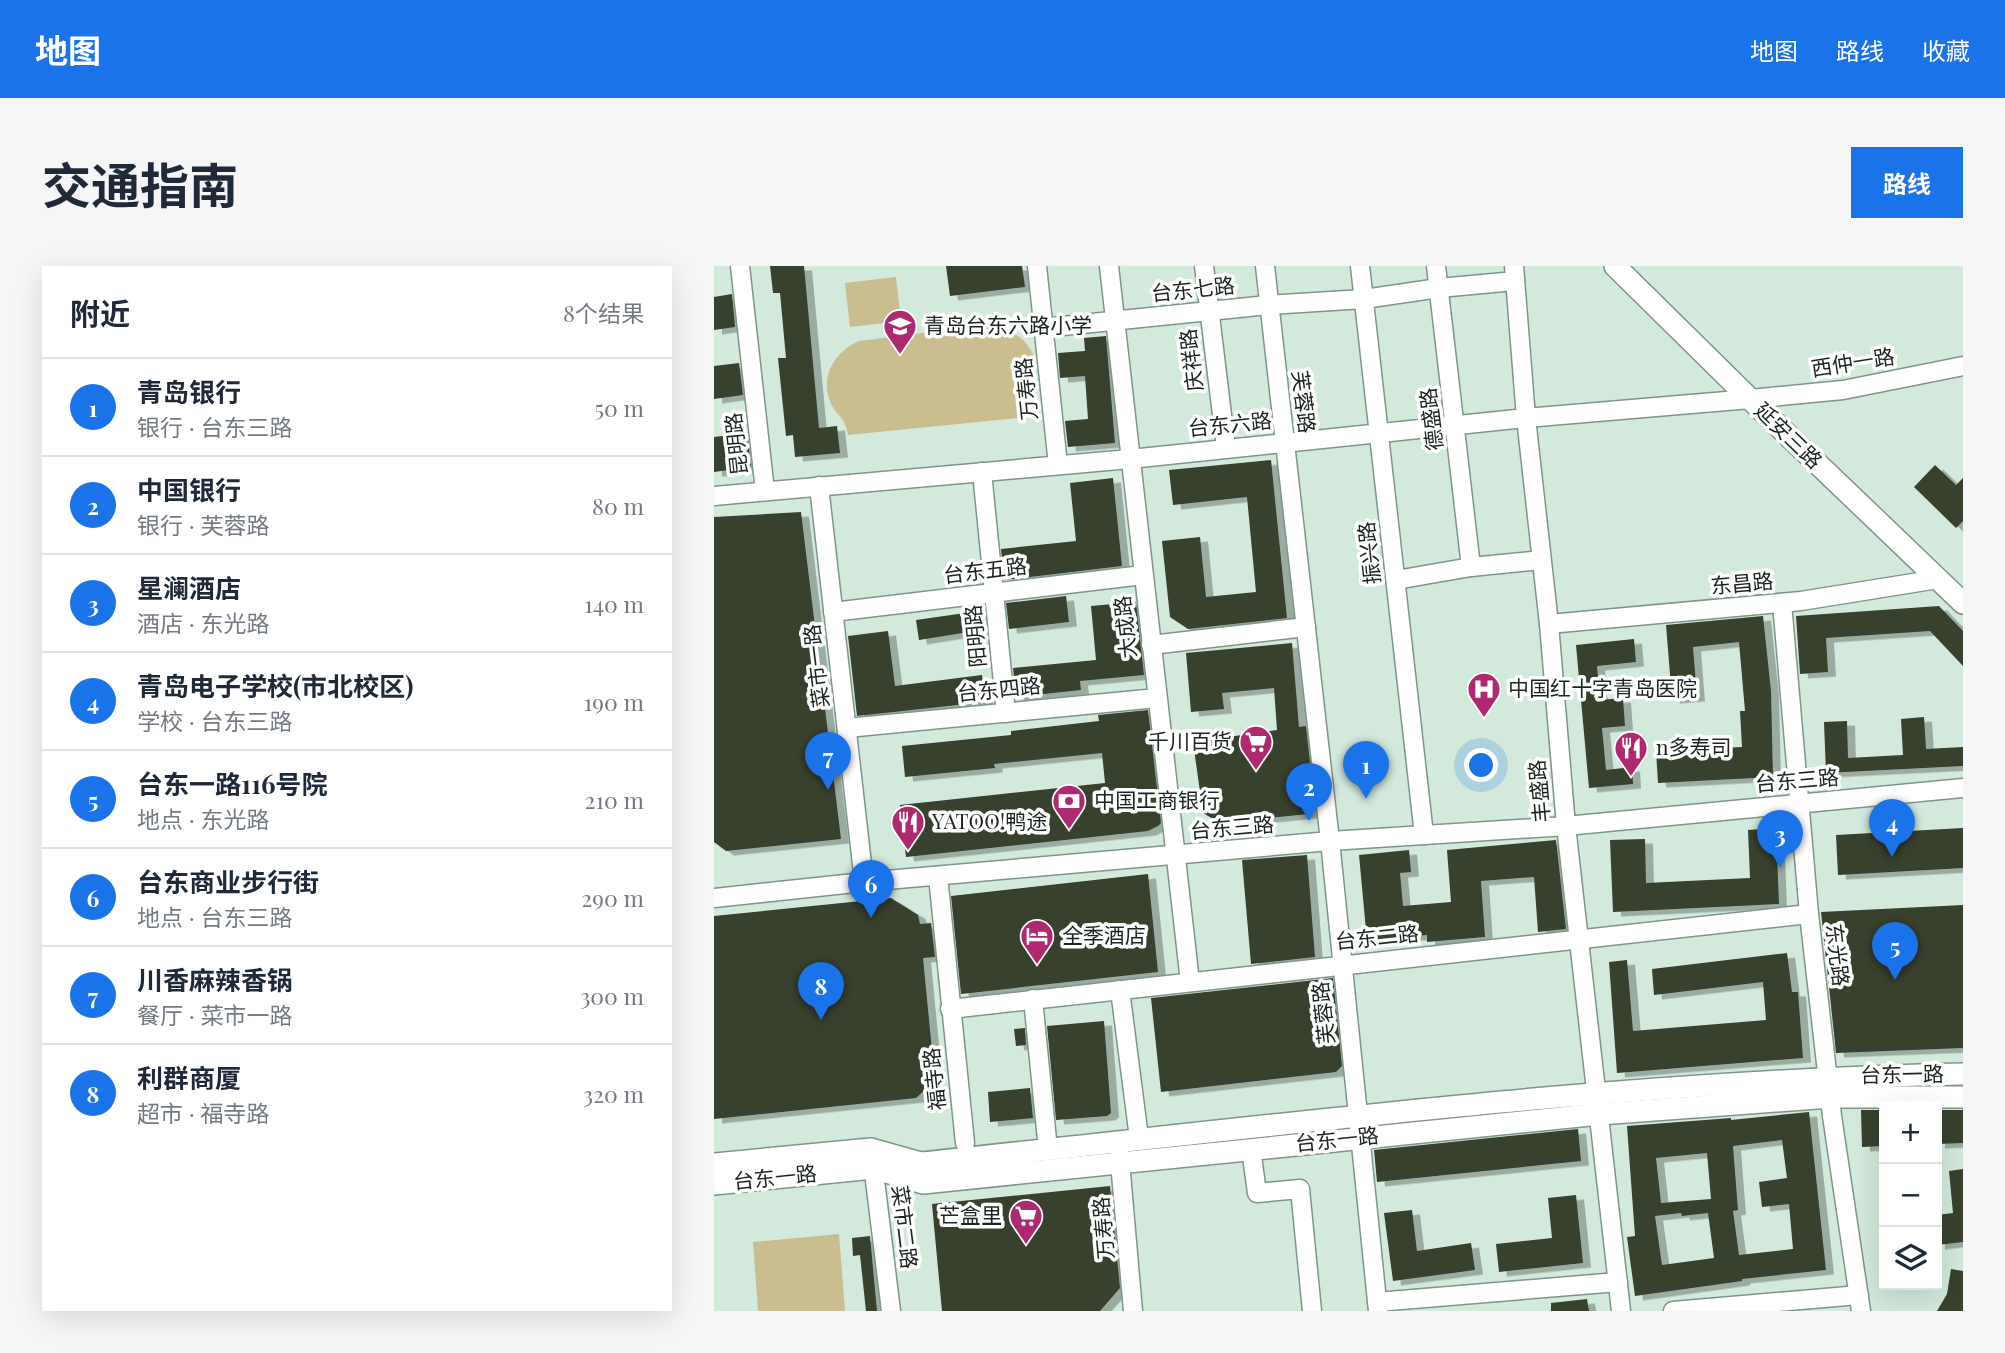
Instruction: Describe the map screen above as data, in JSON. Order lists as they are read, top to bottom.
{
  "streets": {
    "main road": ["延安三路", "台东一路"],
    "street": [
      "台东七路",
      "庆祥路",
      "西仲一路",
      "万寿路",
      "芙蓉路",
      "德盛路",
      "台东六路",
      "昆明路",
      "振兴路",
      "台东五路",
      "东昌路",
      "大成路",
      "阳明路",
      "菜市一路",
      "台东四路",
      "台东三路",
      "丰盛路",
      "台东二路",
      "东光路",
      "福寺路",
      "菜市二路"
    ]
  },
  "crossings": [
    ["台东七路", "庆祥路"],
    ["台东七路", "万寿路"],
    ["台东七路", "芙蓉路"],
    ["台东七路", "德盛路"],
    ["台东七路", "振兴路"],
    ["台东七路", "大成路"],
    ["台东七路", "丰盛路"],
    ["庆祥路", "台东六路"],
    ["西仲一路", "台东六路"],
    ["西仲一路", "延安三路"],
    ["万寿路", "台东六路"],
    ["万寿路", "台东一路"],
    ["芙蓉路", "台东六路"],
    ["芙蓉路", "台东三路"],
    ["芙蓉路", "台东二路"],
    ["芙蓉路", "台东一路"],
    ["德盛路", "台东六路"],
    ["台东六路", "延安三路"],
    ["台东六路", "昆明路"],
    ["台东六路", "振兴路"],
    ["台东六路", "大成路"],
    ["台东六路", "阳明路"],
    ["台东六路", "菜市一路"],
    ["台东六路", "丰盛路"],
    ["延安三路", "东昌路"],
    ["振兴路", "台东三路"],
    ["台东五路", "大成路"],
    ["台东五路", "阳明路"],
    ["台东五路", "菜市一路"],
    ["东昌路", "丰盛路"],
    ["东昌路", "东光路"],
    ["大成路", "台东四路"],
    ["大成路", "台东三路"],
    ["大成路", "台东二路"],
    ["阳明路", "台东四路"],
    ["菜市一路", "台东四路"],
    ["菜市一路", "台东三路"],
    ["台东三路", "丰盛路"],
    ["台东三路", "东光路"],
    ["台东三路", "福寺路"],
    ["丰盛路", "台东二路"],
    ["丰盛路", "台东一路"],
    ["台东二路", "东光路"],
    ["台东二路", "福寺路"],
    ["东光路", "台东一路"],
    ["台东一路", "菜市二路"]
  ],
  "places": {
    "school or university": ["青岛台东六路小学"],
    "hospital": ["中国红十字青岛医院"],
    "supermarket": ["千川百货", "芒盒里"],
    "restaurant": ["n多寿司", "YATOO!鸭途"],
    "bank": ["中国工商银行"],
    "hotel": ["全季酒店"]
  },
  "page": {
    "header": "地图",
    "nav": ["地图", "路线", "收藏"],
    "title": "交通指南",
    "buttons": "路线",
    "heading": ["附近", "8个结果"],
    "list": [
      {
        "mark": "1",
        "name": "青岛银行",
        "note": "银行 · 台东三路",
        "value": "50 m"
      },
      {
        "mark": "2",
        "name": "中国银行",
        "note": "银行 · 芙蓉路",
        "value": "80 m"
      },
      {
        "mark": "3",
        "name": "星澜酒店",
        "note": "酒店 · 东光路",
        "value": "140 m"
      },
      {
        "mark": "4",
        "name": "青岛电子学校(市北校区)",
        "note": "学校 · 台东三路",
        "value": "190 m"
      },
      {
        "mark": "5",
        "name": "台东一路116号院",
        "note": "地点 · 东光路",
        "value": "210 m"
      },
      {
        "mark": "6",
        "name": "台东商业步行街",
        "note": "地点 · 台东三路",
        "value": "290 m"
      },
      {
        "mark": "7",
        "name": "川香麻辣香锅",
        "note": "餐厅 · 菜市一路",
        "value": "300 m"
      },
      {
        "mark": "8",
        "name": "利群商厦",
        "note": "超市 · 福寺路",
        "value": "320 m"
      }
    ],
    "pins": [
      "7",
      "1",
      "2",
      "4",
      "3",
      "6",
      "5",
      "8"
    ],
    "map_buttons": ["+", "−"]
  }
}
